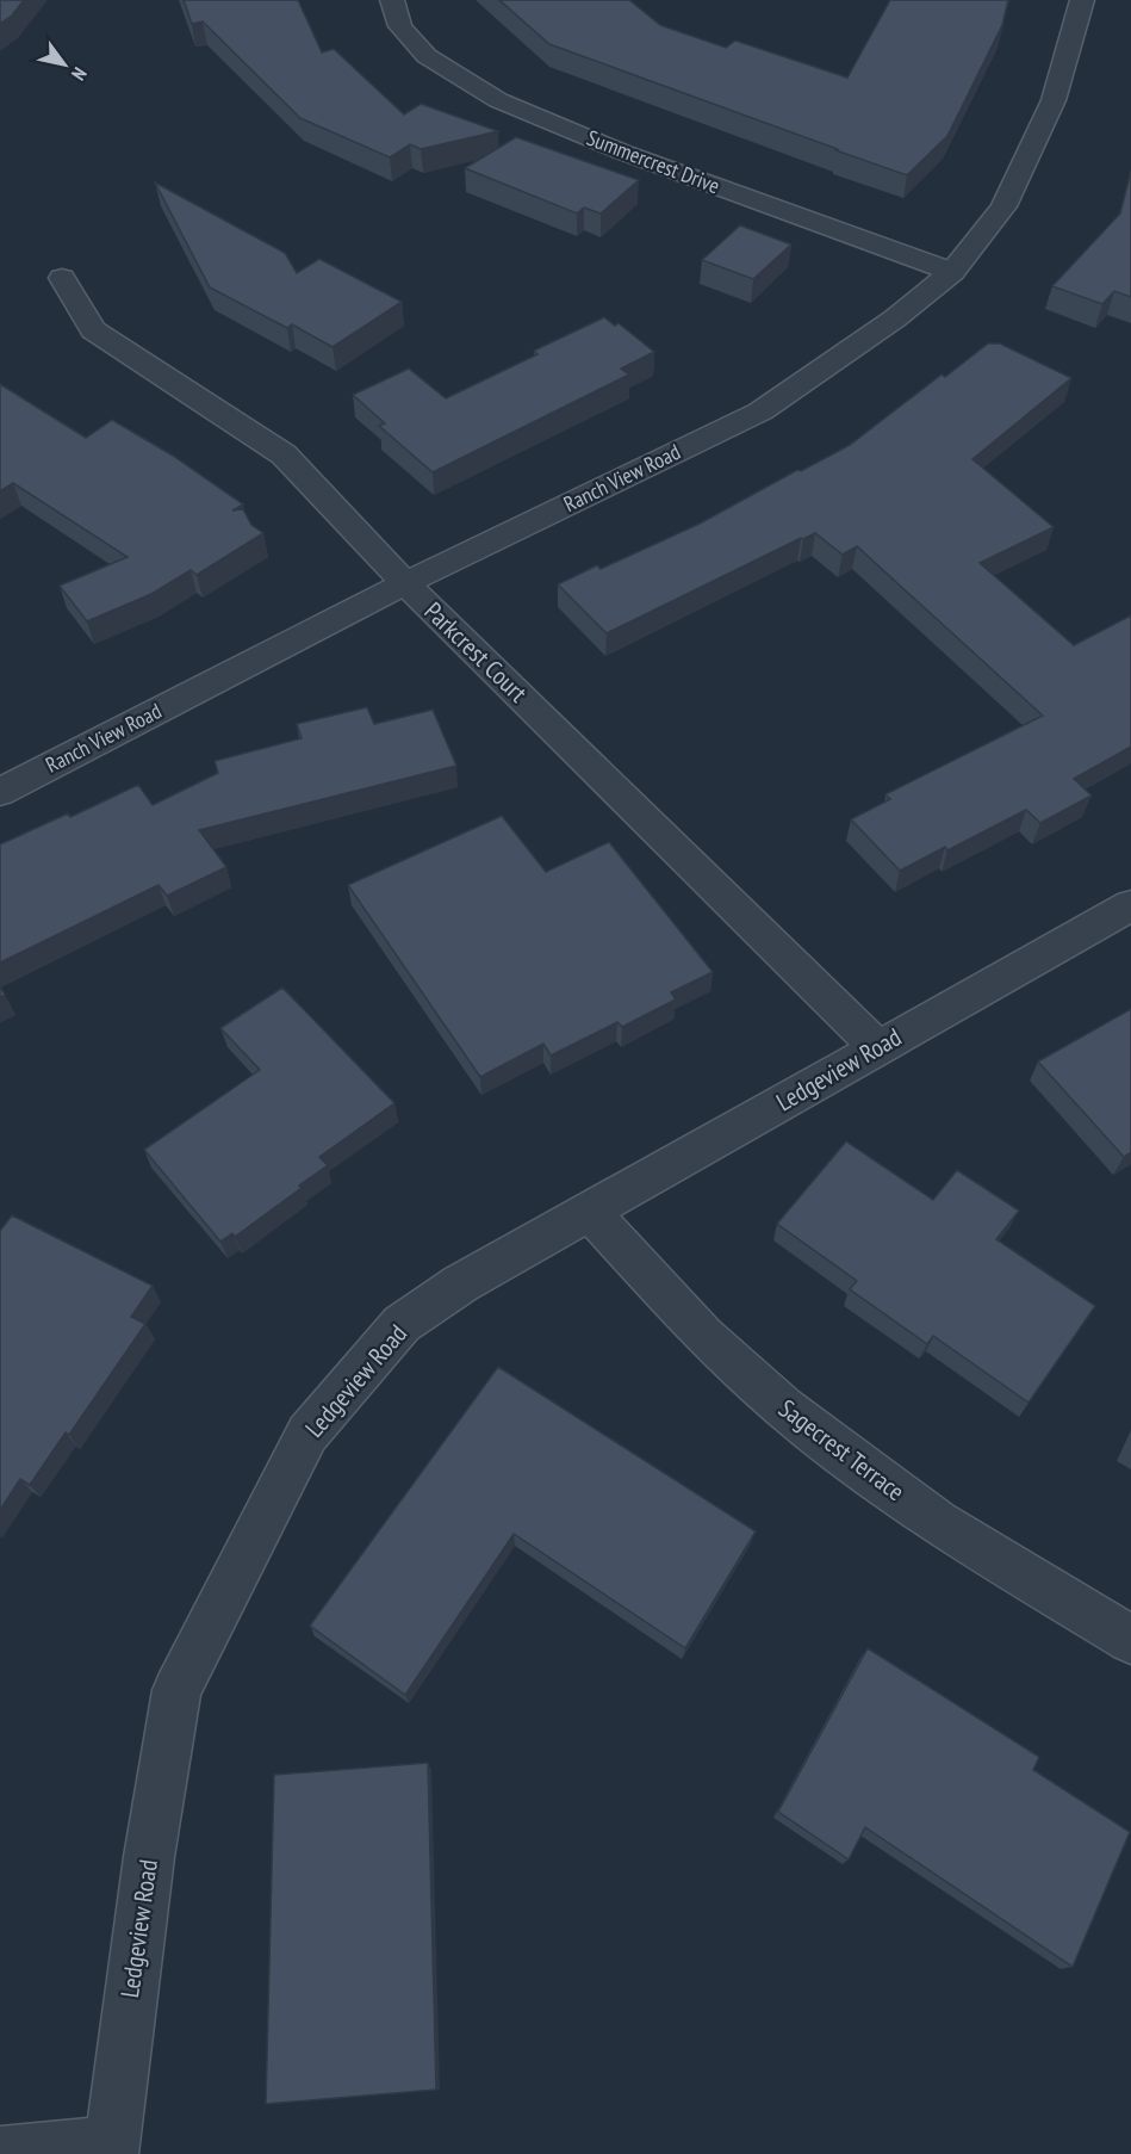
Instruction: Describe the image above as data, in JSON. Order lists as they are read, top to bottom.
{
  "streets": {
    "street": [
      "Summercrest Drive",
      "Ranch View Road",
      "Parkcrest Court",
      "Ledgeview Road",
      "Sagecrest Terrace"
    ]
  },
  "crossings": [
    ["Summercrest Drive", "Ranch View Road"],
    ["Ranch View Road", "Parkcrest Court"],
    ["Parkcrest Court", "Ledgeview Road"],
    ["Ledgeview Road", "Sagecrest Terrace"]
  ],
  "north": "bottom right"
}
